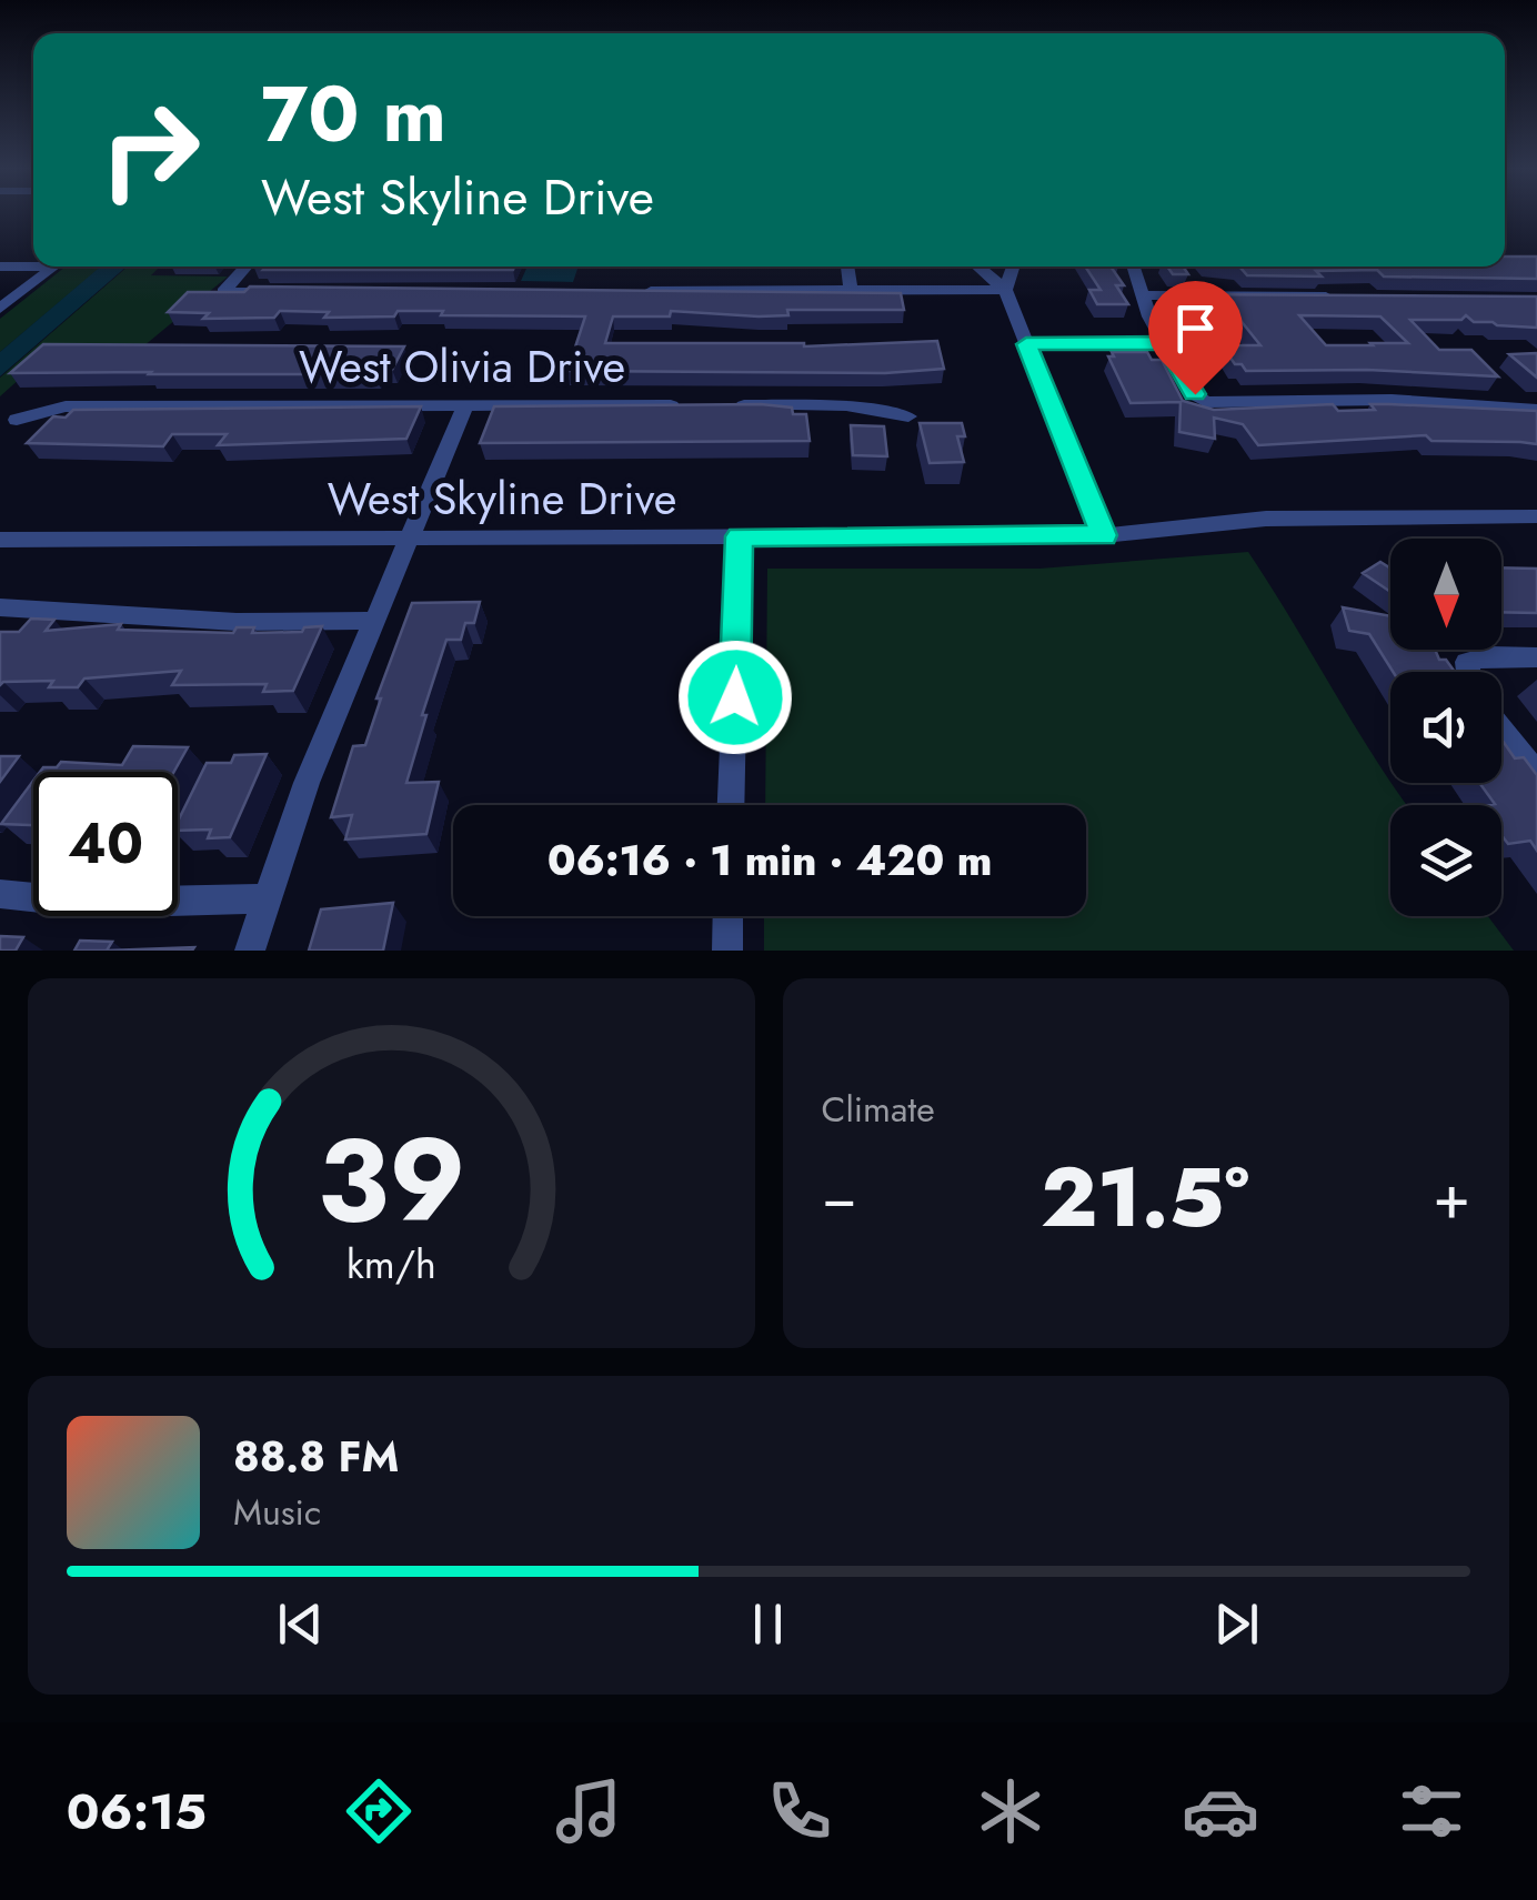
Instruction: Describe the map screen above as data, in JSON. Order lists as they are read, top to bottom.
{
  "streets": {
    "street": ["West Olivia Drive", "West Skyline Drive"]
  },
  "north": "bottom",
  "page": {
    "turn": ["70 m", "West Skyline Drive"],
    "limit": "40",
    "trip": "06:16 · 1 min · 420 m",
    "tile": "Climate",
    "heat": ["−", "21.5°", "+"],
    "song": ["88.8 FM", "Music"],
    "tabs": "06:15",
    "gauge": ["39", "km/h"]
  }
}
